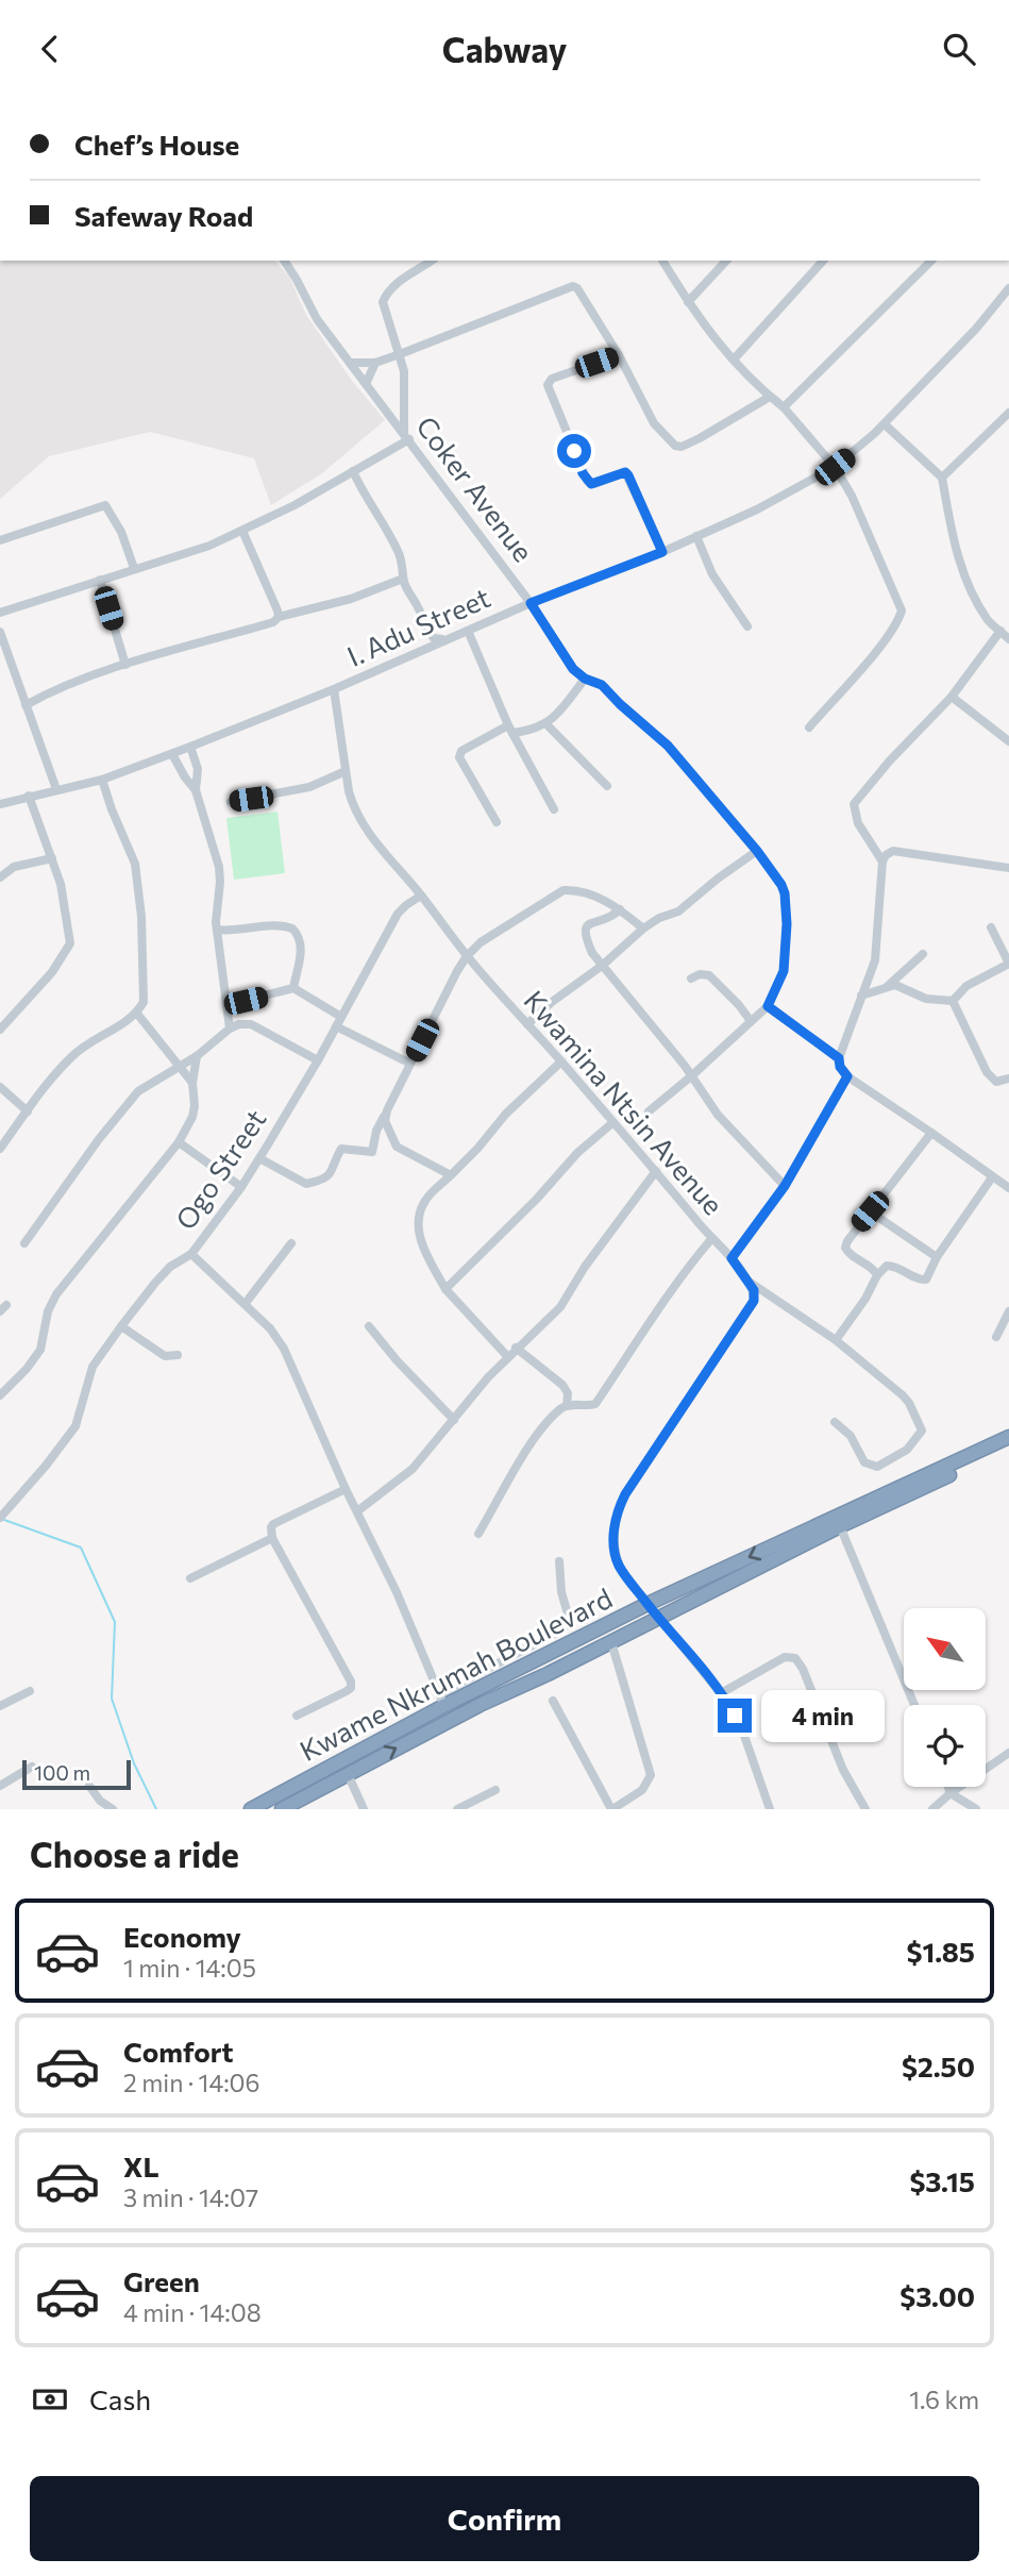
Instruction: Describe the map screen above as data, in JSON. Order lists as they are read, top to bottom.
{
  "streets": {
    "highway": ["Kwame Nkrumah Boulevard"],
    "street": [
      "Coker Avenue",
      "I. Adu Street",
      "Kwamina Ntsin Avenue",
      "Ogo Street"
    ]
  },
  "crossings": [
    ["Coker Avenue", "I. Adu Street"],
    ["I. Adu Street", "Kwamina Ntsin Avenue"],
    ["Kwamina Ntsin Avenue", "Ogo Street"],
    ["Ogo Street", "Kwame Nkrumah Boulevard"]
  ],
  "scale_bar": "100 m",
  "north": "top left",
  "page": {
    "header": "Cabway",
    "banner": ["Chef’s House", "Safeway Road"],
    "bubble": "4 min",
    "scale": "100 m",
    "heading": "Choose a ride",
    "list": [
      {
        "name": "Economy",
        "note": "1 min · 14:05",
        "value": "$1.85"
      },
      {
        "name": "Comfort",
        "note": "2 min · 14:06",
        "value": "$2.50"
      },
      {
        "name": "XL",
        "note": "3 min · 14:07",
        "value": "$3.15"
      },
      {
        "name": "Green",
        "note": "4 min · 14:08",
        "value": "$3.00"
      }
    ],
    "pay": ["Cash", "1.6 km"],
    "buttons": "Confirm"
  }
}
